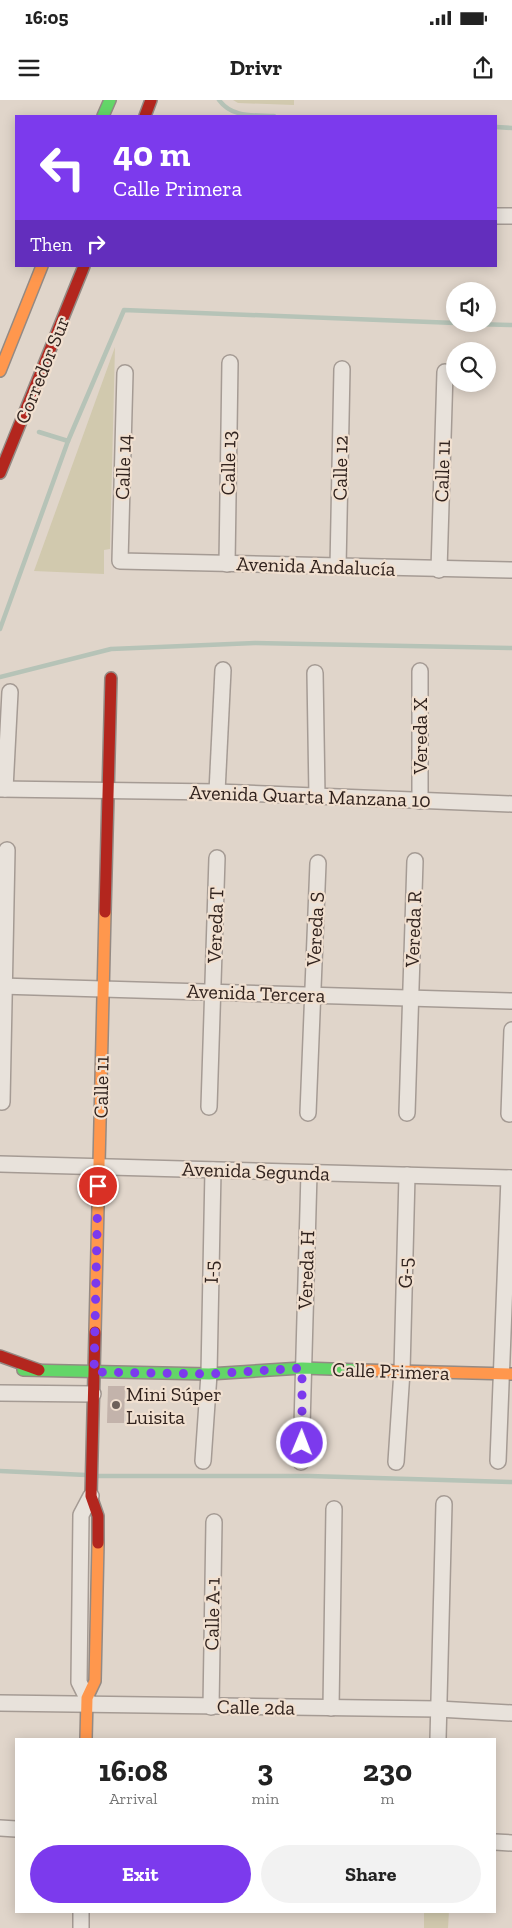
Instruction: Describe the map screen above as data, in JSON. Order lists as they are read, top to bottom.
{
  "streets": {
    "main road": ["Corredor Sur", "Calle 11", "Calle Primera"],
    "street": [
      "Calle 13",
      "Calle 14",
      "Calle 12",
      "Avenida Andalucía",
      "Vereda X",
      "Avenida Quarta Manzana 10",
      "Vereda T",
      "Vereda S",
      "Vereda R",
      "Avenida Tercera",
      "Avenida Segunda",
      "Vereda H",
      "I-5",
      "G-5",
      "Calle A-1",
      "Calle 2da"
    ]
  },
  "crossings": [
    ["Calle 13", "Avenida Andalucía"],
    ["Calle 14", "Avenida Andalucía"],
    ["Calle 12", "Avenida Andalucía"],
    ["Calle 11", "Avenida Andalucía"],
    ["Calle 11", "Avenida Quarta Manzana 10"],
    ["Calle 11", "Avenida Tercera"],
    ["Calle 11", "Avenida Segunda"],
    ["Calle 11", "Calle Primera"],
    ["Calle 11", "Calle 2da"],
    ["Vereda X", "Avenida Quarta Manzana 10"],
    ["Vereda T", "Avenida Tercera"],
    ["Vereda S", "Avenida Tercera"],
    ["Vereda R", "Avenida Tercera"],
    ["Avenida Segunda", "Vereda H"],
    ["Avenida Segunda", "I-5"],
    ["Avenida Segunda", "G-5"],
    ["Vereda H", "Calle Primera"],
    ["I-5", "Calle Primera"],
    ["G-5", "Calle Primera"],
    ["Calle A-1", "Calle 2da"]
  ],
  "places": ["Mini Súper Luisita"],
  "page": {
    "status": "16:05",
    "header": "Drivr",
    "turn": ["40 m", "Calle Primera"],
    "then": "Then",
    "eta": [
      "16:08",
      "Arrival",
      "3",
      "min",
      "230",
      "m"
    ],
    "buttons": ["Exit", "Share"]
  }
}
